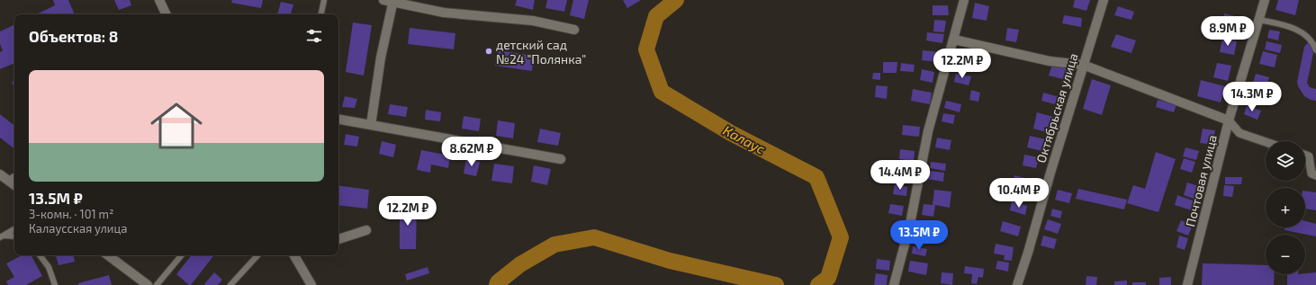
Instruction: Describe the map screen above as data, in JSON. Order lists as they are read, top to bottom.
{
  "streets": {
    "street": ["Октябрьская улица", "Почтовая улица"]
  },
  "water": ["Калаус"],
  "places": ["детский сад №24 \"Полянка\""],
  "page": {
    "heading": "Объектов: 8",
    "price": [
      "8.9M ₽",
      "12.2M ₽",
      "14.3M ₽",
      "8.62M ₽",
      "14.4M ₽",
      "10.4M ₽",
      "12.2M ₽",
      "13.5M ₽"
    ],
    "list": [
      {
        "name": "13.5M ₽",
        "note": "3-комн. · 101 m² · Калаусская улица"
      }
    ],
    "map_buttons": ["+", "−"]
  }
}
